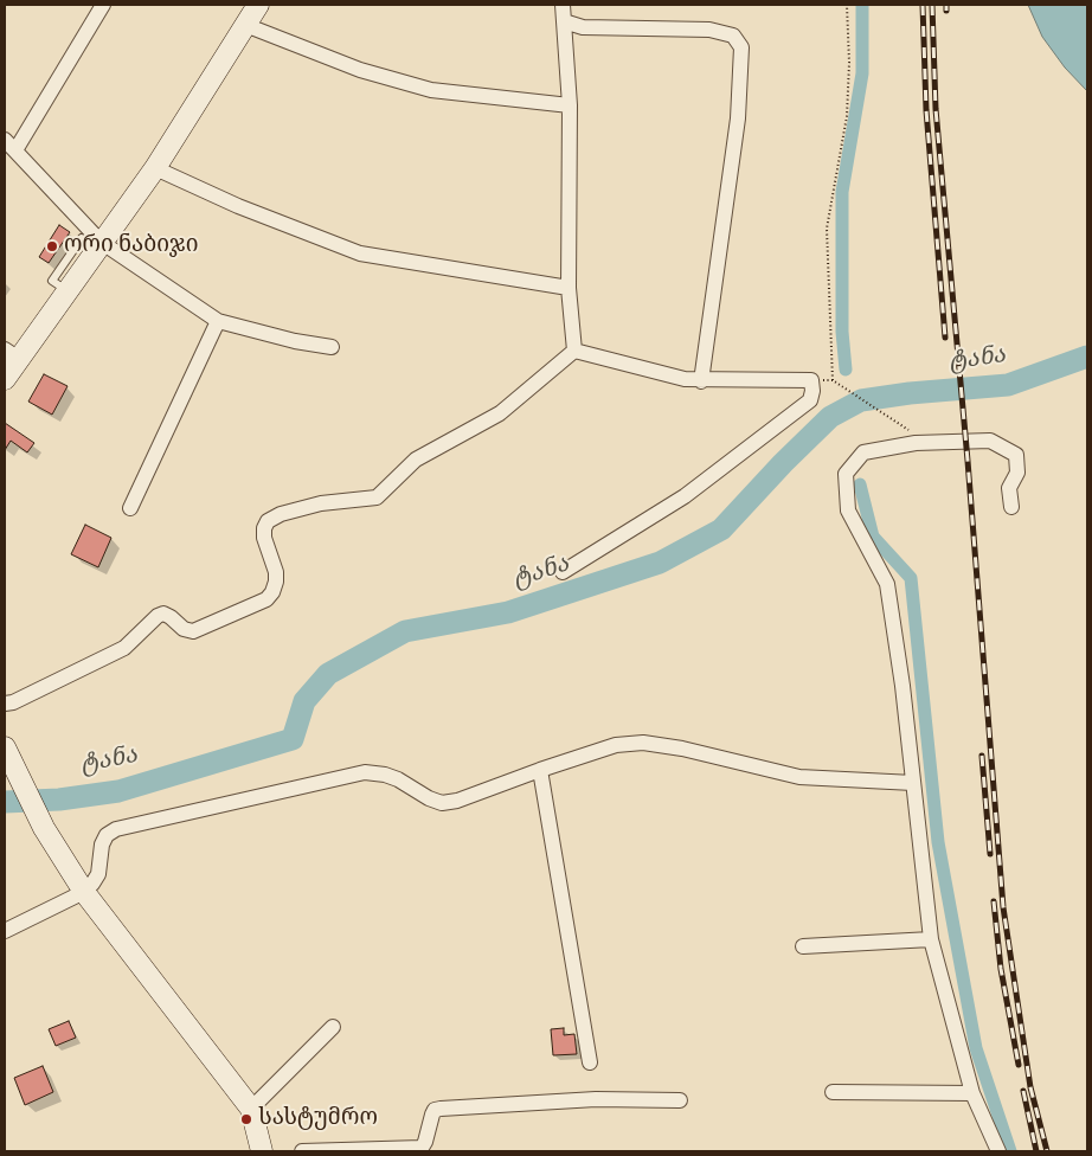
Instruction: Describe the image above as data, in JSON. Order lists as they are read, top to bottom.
{
  "water": ["ტანა"],
  "places": ["ორი ნაბიჯი", "სასტუმრო"]
}
